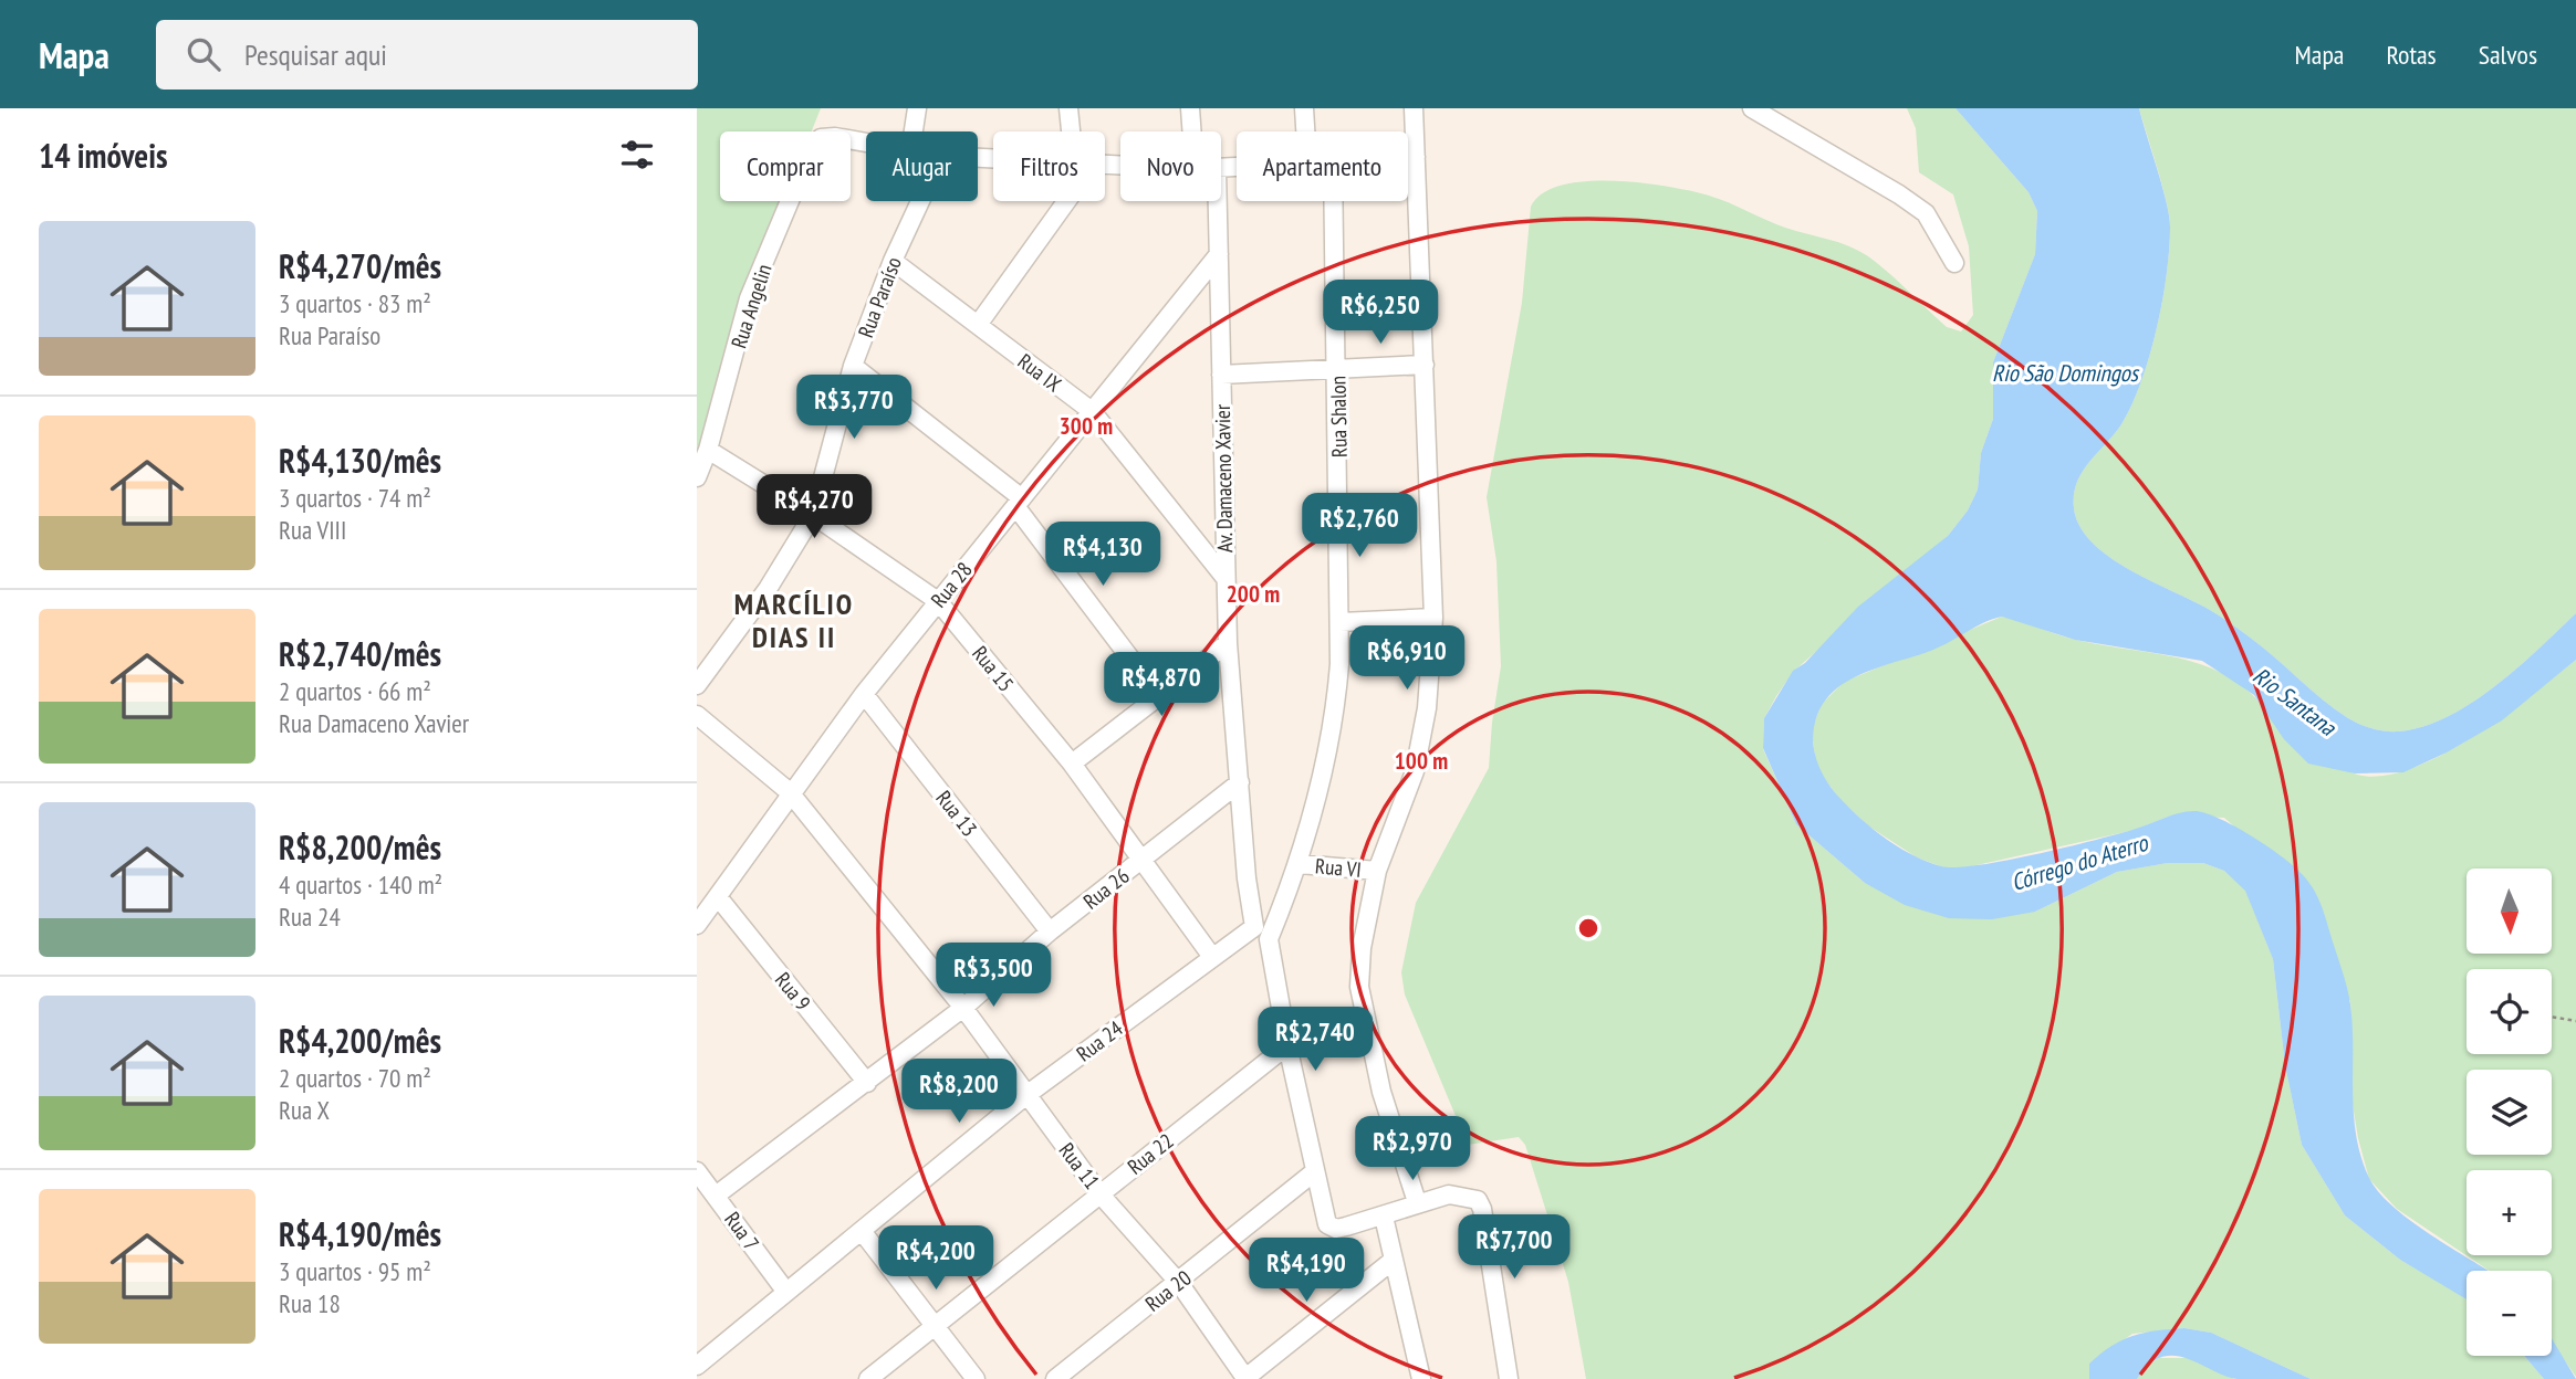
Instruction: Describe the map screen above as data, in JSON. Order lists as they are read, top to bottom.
{
  "streets": {
    "street": [
      "Rua Paraíso",
      "Rua Angelin",
      "Rua IX",
      "Rua Shalon",
      "Av. Damaceno Xavier",
      "Rua 28",
      "Rua 15",
      "Rua 13",
      "Rua VI",
      "Rua 26",
      "Rua 9",
      "Rua 24",
      "Rua 22",
      "Rua 11",
      "Rua 7",
      "Rua 20"
    ]
  },
  "crossings": [
    ["Rua Paraíso", "Rua IX"],
    ["Rua Paraíso", "Rua 15"],
    ["Rua Angelin", "Rua 15"],
    ["Rua IX", "Av. Damaceno Xavier"],
    ["Rua IX", "Rua 28"],
    ["Rua Shalon", "Rua VI"],
    ["Av. Damaceno Xavier", "Rua 28"],
    ["Av. Damaceno Xavier", "Rua 26"],
    ["Av. Damaceno Xavier", "Rua 24"],
    ["Rua 28", "Rua 15"],
    ["Rua 28", "Rua 13"],
    ["Rua 28", "Rua 9"],
    ["Rua 28", "Rua 11"],
    ["Rua 15", "Rua 26"],
    ["Rua 15", "Rua 24"],
    ["Rua 13", "Rua 26"],
    ["Rua 26", "Rua 9"],
    ["Rua 26", "Rua 11"],
    ["Rua 26", "Rua 7"],
    ["Rua 24", "Rua 11"],
    ["Rua 24", "Rua 7"],
    ["Rua 22", "Rua 11"],
    ["Rua 11", "Rua 20"]
  ],
  "districts": ["MARCÍLIO DIAS II"],
  "water": ["Rio São Domingos", "Rio Santana", "Córrego do Aterro"],
  "north": "bottom",
  "page": {
    "header": "Mapa",
    "search": "Pesquisar aqui",
    "nav": ["Mapa", "Rotas", "Salvos"],
    "heading": "14 imóveis",
    "chip": [
      "Comprar",
      "Alugar",
      "Filtros",
      "Novo",
      "Apartamento"
    ],
    "list": [
      {
        "name": "R$4,270/mês",
        "note": "3 quartos · 83 m² · Rua Paraíso"
      },
      {
        "name": "R$4,130/mês",
        "note": "3 quartos · 74 m² · Rua VIII"
      },
      {
        "name": "R$2,740/mês",
        "note": "2 quartos · 66 m² · Rua Damaceno Xavier"
      },
      {
        "name": "R$8,200/mês",
        "note": "4 quartos · 140 m² · Rua 24"
      },
      {
        "name": "R$4,200/mês",
        "note": "2 quartos · 70 m² · Rua X"
      },
      {
        "name": "R$4,190/mês",
        "note": "3 quartos · 95 m² · Rua 18"
      }
    ],
    "price": [
      "R$6,250",
      "R$3,770",
      "R$4,270",
      "R$2,760",
      "R$4,130",
      "R$6,910",
      "R$4,870",
      "R$3,500",
      "R$2,740",
      "R$8,200",
      "R$2,970",
      "R$7,700",
      "R$4,200",
      "R$4,190"
    ],
    "map_buttons": ["+", "−"]
  },
  "rings": ["300 m", "200 m", "100 m"]
}
